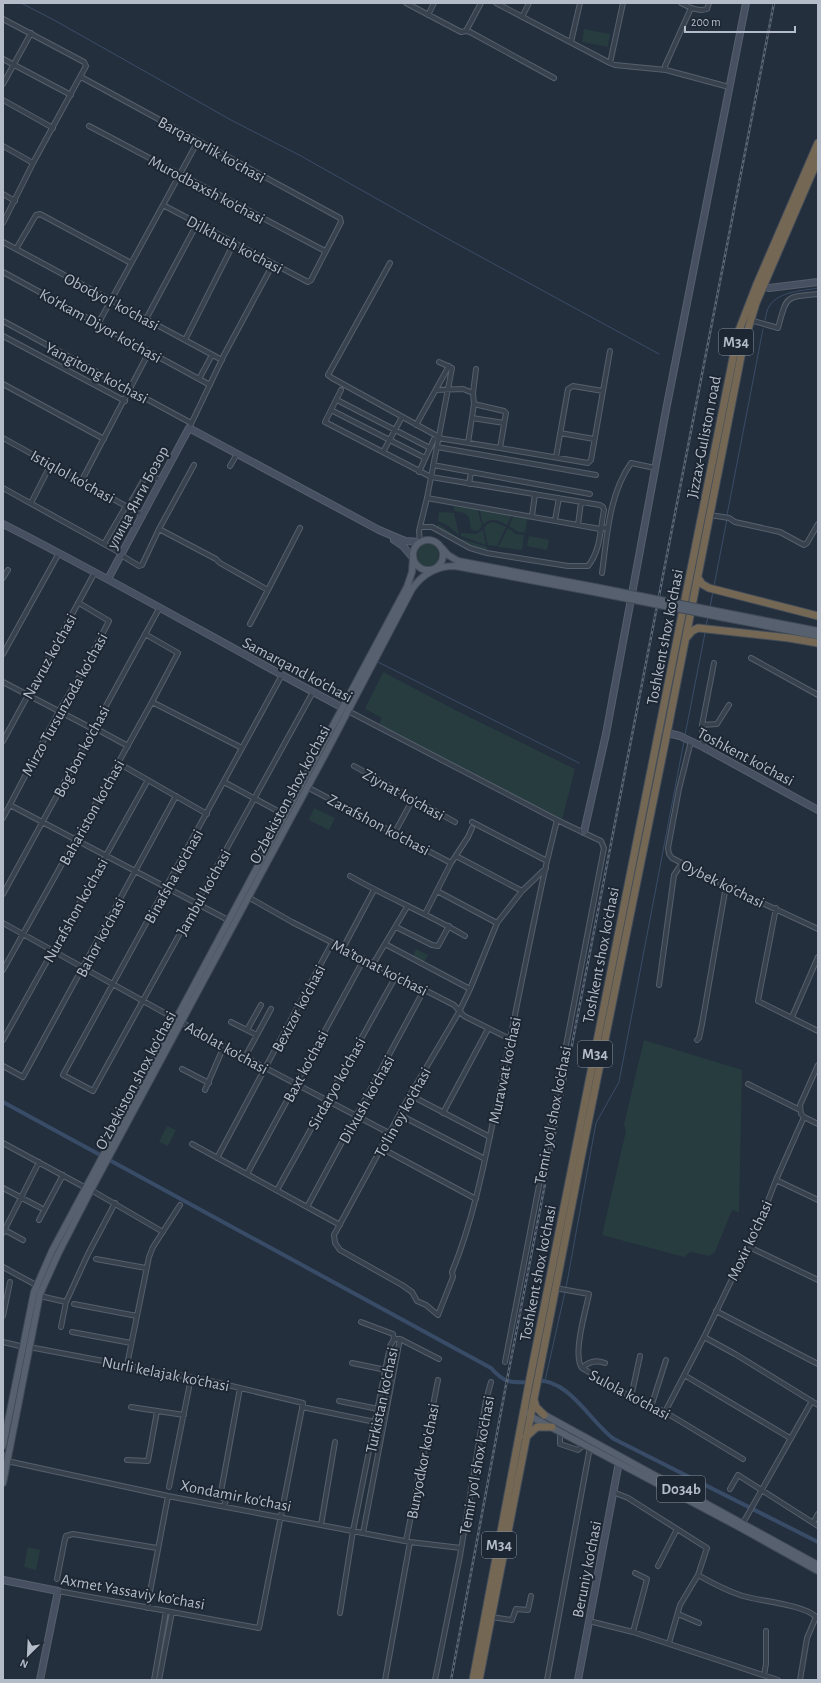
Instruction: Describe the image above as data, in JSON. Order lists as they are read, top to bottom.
{
  "streets": {
    "highway": ["M34", "Jizzax-Guliston road", "Toshkent shox ko'chasi"],
    "main road": ["O'zbekiston shox ko'chasi", "D034b"],
    "street": [
      "Barqarorlik ko'chasi",
      "Murodbaxsh ko'chasi",
      "Dilkhush ko'chasi",
      "Obodyo'l ko'chasi",
      "Ko'rkam Diyor ko'chasi",
      "Yangitong ko'chasi",
      "Istiqlol ko'chasi",
      "улица Янги Бозор",
      "Navruz ko'chasi",
      "Samarqand ko'chasi",
      "Mirzo Tursunzoda ko'chasi",
      "Bog'bon ko'chasi",
      "Toshkent ko'chasi",
      "Ziynat ko'chasi",
      "Bahariston ko'chasi",
      "Zarafshon ko'chasi",
      "Binafsha ko'chasi",
      "Oybek ko’chasi",
      "Jambul ko'chasi",
      "Nurafshon ko'chasi",
      "Bahor ko'chasi",
      "Ma'tonat ko'chasi",
      "Bexizor ko'chasi",
      "Adolat ko'chasi",
      "Baxt ko'chasi",
      "Muravvat ko'chasi",
      "Sirdaryo ko'chasi",
      "Dilxush ko'chasi",
      "To'lin oy ko'chasi",
      "Temir yo'l shox ko'chasi",
      "Moxir ko'chasi",
      "Nurli kelajak ko'chasi",
      "Sulola ko'chasi",
      "Turkistan ko'chasi",
      "Bunyodkor ko'chasi",
      "Xondamir ko'chasi",
      "Beruniy ko'chasi",
      "Axmet Yassaviy ko'chasi"
    ]
  },
  "crossings": [
    ["Barqarorlik ko'chasi", "Murodbaxsh ko'chasi"],
    ["Barqarorlik ko'chasi", "Dilkhush ko'chasi"],
    ["Murodbaxsh ko'chasi", "Dilkhush ko'chasi"],
    ["M34", "Toshkent shox ko'chasi"],
    ["M34", "Toshkent ko'chasi"],
    ["M34", "Sulola ko'chasi"],
    ["M34", "D034b"],
    ["Yangitong ko'chasi", "улица Янги Бозор"],
    ["Jizzax-Guliston road", "Toshkent shox ko'chasi"],
    ["Istiqlol ko'chasi", "улица Янги Бозор"],
    ["улица Янги Бозор", "Samarqand ko'chasi"],
    ["Toshkent shox ko'chasi", "Toshkent ko'chasi"],
    ["Navruz ko'chasi", "Samarqand ko'chasi"],
    ["Navruz ko'chasi", "Mirzo Tursunzoda ko'chasi"],
    ["Samarqand ko'chasi", "Bog'bon ko'chasi"],
    ["Samarqand ko'chasi", "O'zbekiston shox ko'chasi"],
    ["Samarqand ko'chasi", "Binafsha ko'chasi"],
    ["Samarqand ko'chasi", "Jambul ko'chasi"],
    ["Samarqand ko'chasi", "Muravvat ko'chasi"],
    ["Samarqand ko'chasi", "Temir yo'l shox ko'chasi"],
    ["Bog'bon ko'chasi", "Bahariston ko'chasi"],
    ["Toshkent ko'chasi", "Oybek ko’chasi"],
    ["O'zbekiston shox ko'chasi", "Zarafshon ko'chasi"],
    ["O'zbekiston shox ko'chasi", "Ma'tonat ko'chasi"],
    ["O'zbekiston shox ko'chasi", "Adolat ko'chasi"],
    ["O'zbekiston shox ko'chasi", "Nurli kelajak ko'chasi"],
    ["O'zbekiston shox ko'chasi", "Xondamir ko'chasi"],
    ["Bahariston ko'chasi", "Adolat ko'chasi"],
    ["Binafsha ko'chasi", "Jambul ko'chasi"],
    ["Binafsha ko'chasi", "Adolat ko'chasi"],
    ["Jambul ko'chasi", "Adolat ko'chasi"],
    ["Nurafshon ko'chasi", "Adolat ko'chasi"],
    ["Bahor ko'chasi", "Adolat ko'chasi"],
    ["Ma'tonat ko'chasi", "Bexizor ko'chasi"],
    ["Ma'tonat ko'chasi", "Baxt ko'chasi"],
    ["Ma'tonat ko'chasi", "Muravvat ko'chasi"],
    ["Ma'tonat ko'chasi", "Sirdaryo ko'chasi"],
    ["Ma'tonat ko'chasi", "Dilxush ko'chasi"],
    ["Ma'tonat ko'chasi", "To'lin oy ko'chasi"],
    ["Bexizor ko'chasi", "Adolat ko'chasi"],
    ["Adolat ko'chasi", "Baxt ko'chasi"],
    ["Adolat ko'chasi", "Sirdaryo ko'chasi"],
    ["Adolat ko'chasi", "Dilxush ko'chasi"],
    ["Adolat ko'chasi", "To'lin oy ko'chasi"],
    ["Muravvat ko'chasi", "To'lin oy ko'chasi"],
    ["Temir yo'l shox ko'chasi", "Xondamir ko'chasi"],
    ["Moxir ko'chasi", "Sulola ko'chasi"],
    ["Nurli kelajak ko'chasi", "Turkistan ko'chasi"],
    ["Turkistan ko'chasi", "Xondamir ko'chasi"],
    ["Bunyodkor ko'chasi", "Xondamir ko'chasi"],
    ["D034b", "Beruniy ko'chasi"],
    ["Xondamir ko'chasi", "Axmet Yassaviy ko'chasi"]
  ],
  "scale_bar": "200 m",
  "north": "bottom left"
}
